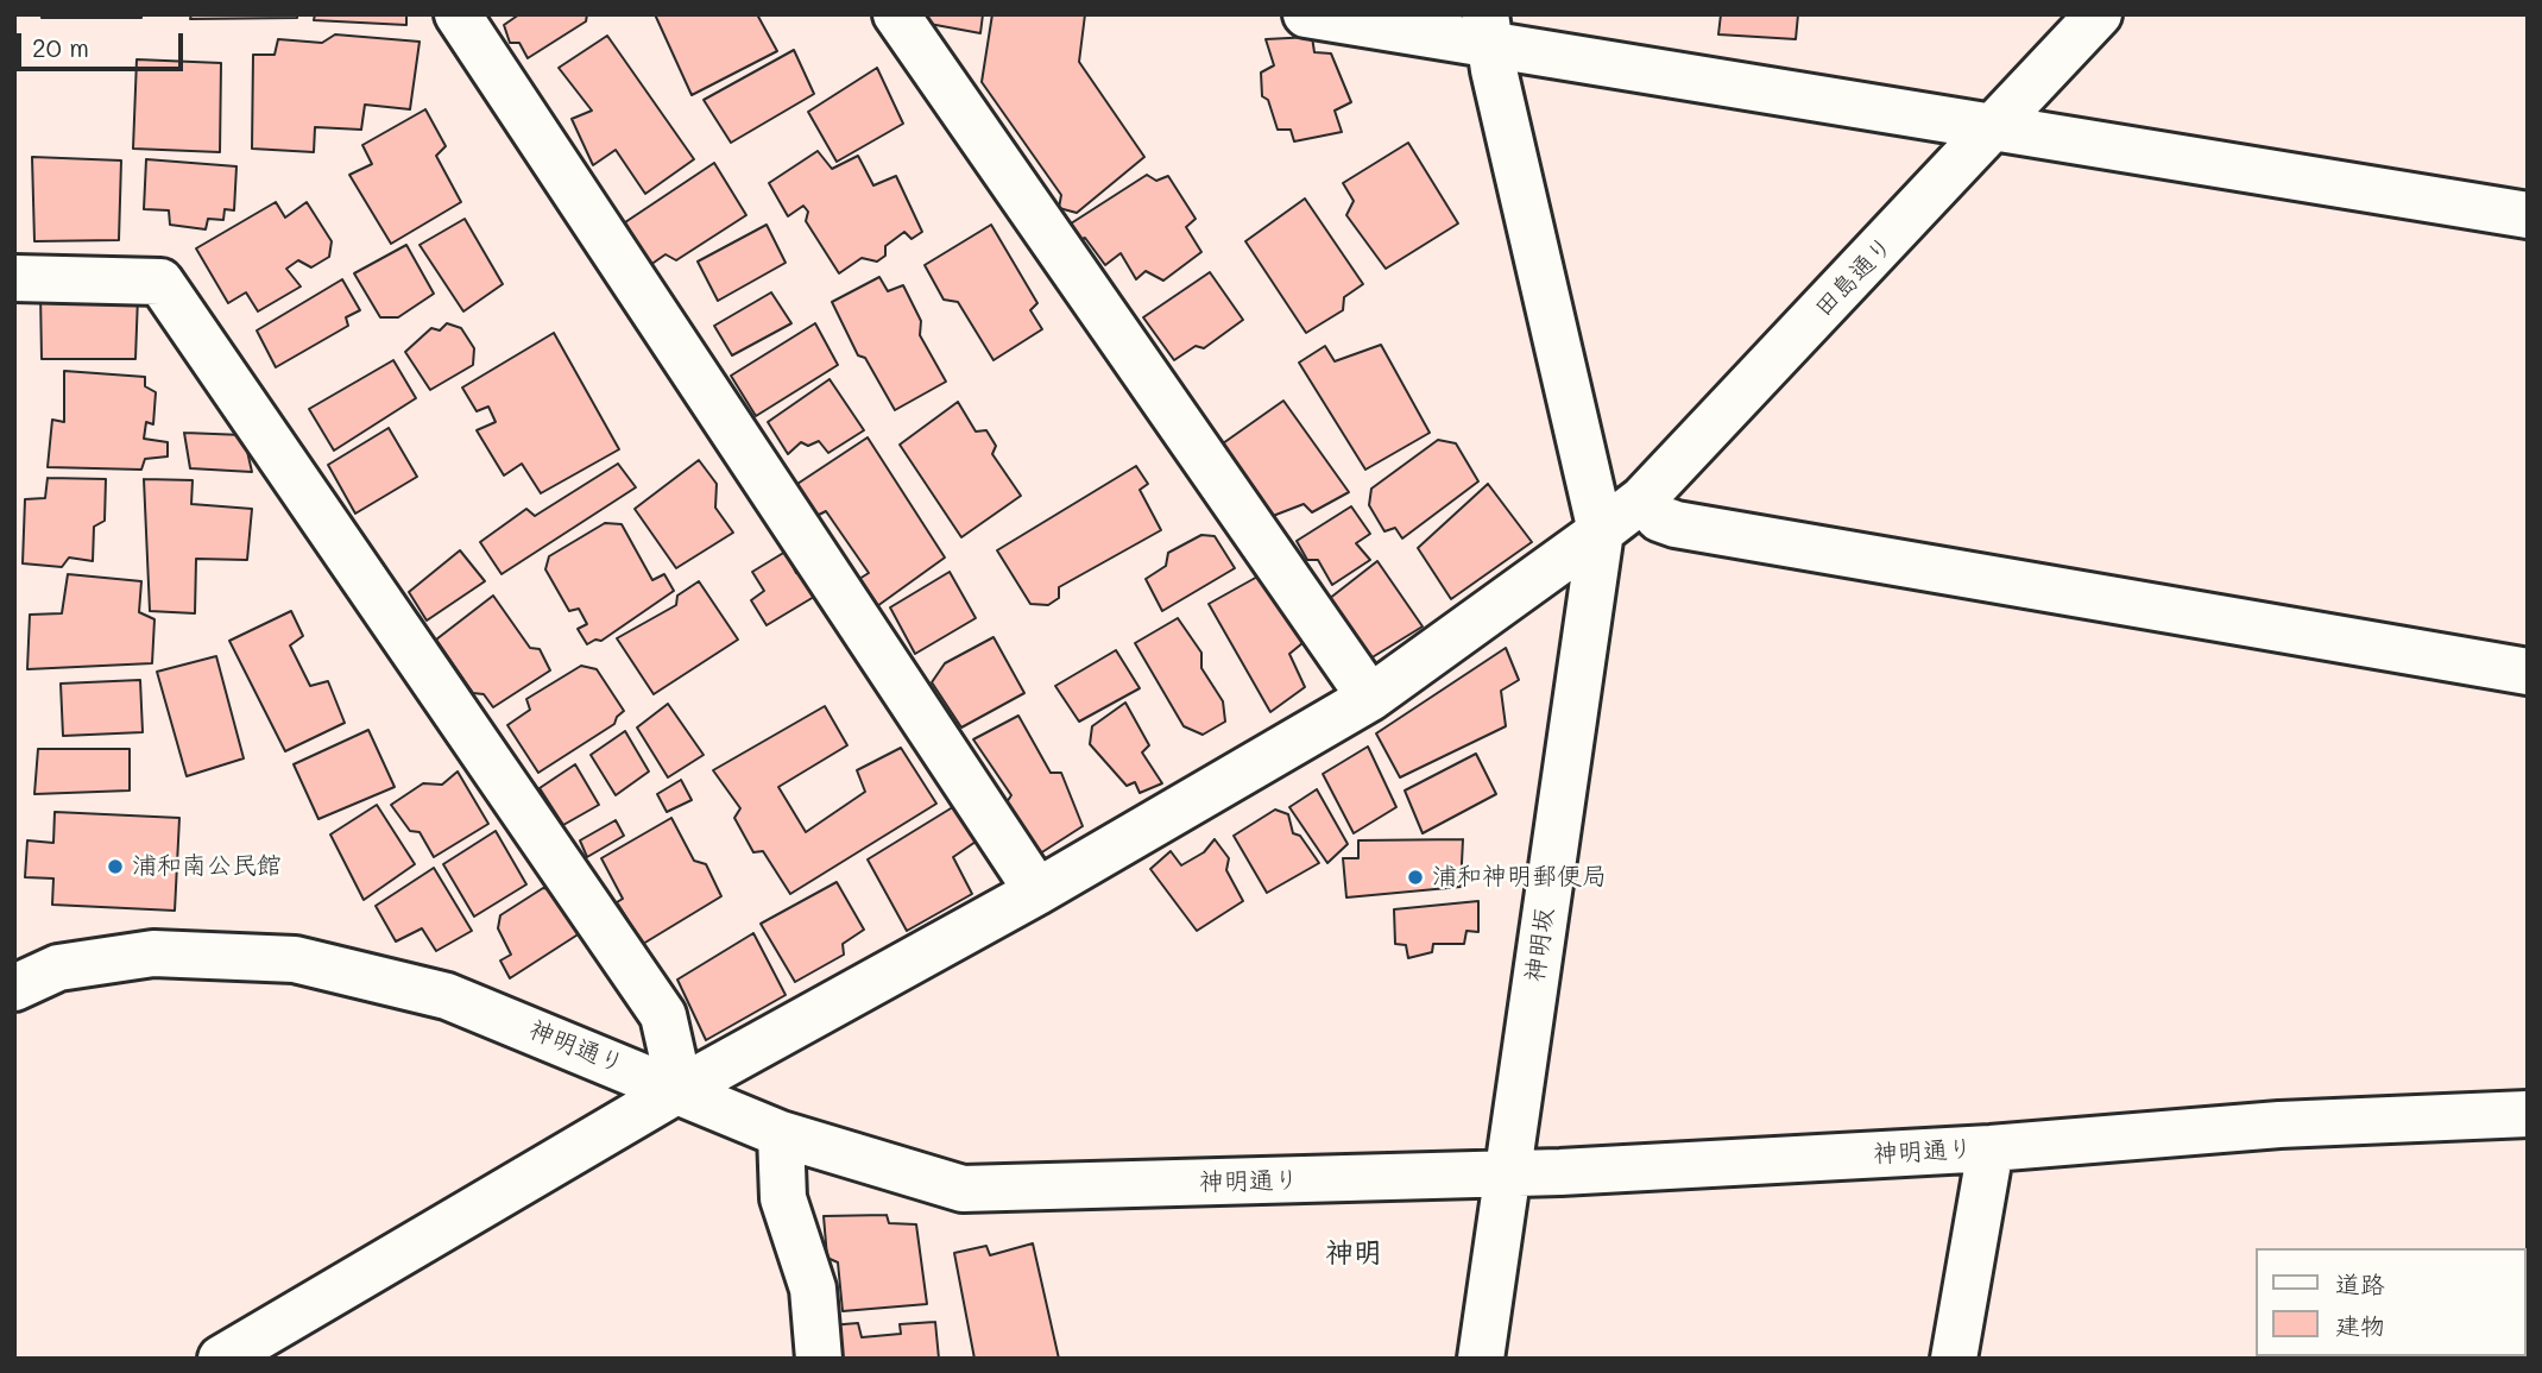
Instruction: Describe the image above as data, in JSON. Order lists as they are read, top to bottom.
{
  "streets": {
    "street": ["田島通り", "神明坂", "神明通り"]
  },
  "crossings": [
    ["田島通り", "神明坂"],
    ["田島通り", "神明通り"],
    ["神明坂", "神明通り"]
  ],
  "districts": ["神明"],
  "places": ["浦和南公民館", "浦和神明郵便局"],
  "legend": ["道路", "建物"],
  "scale_bar": "20 m"
}
